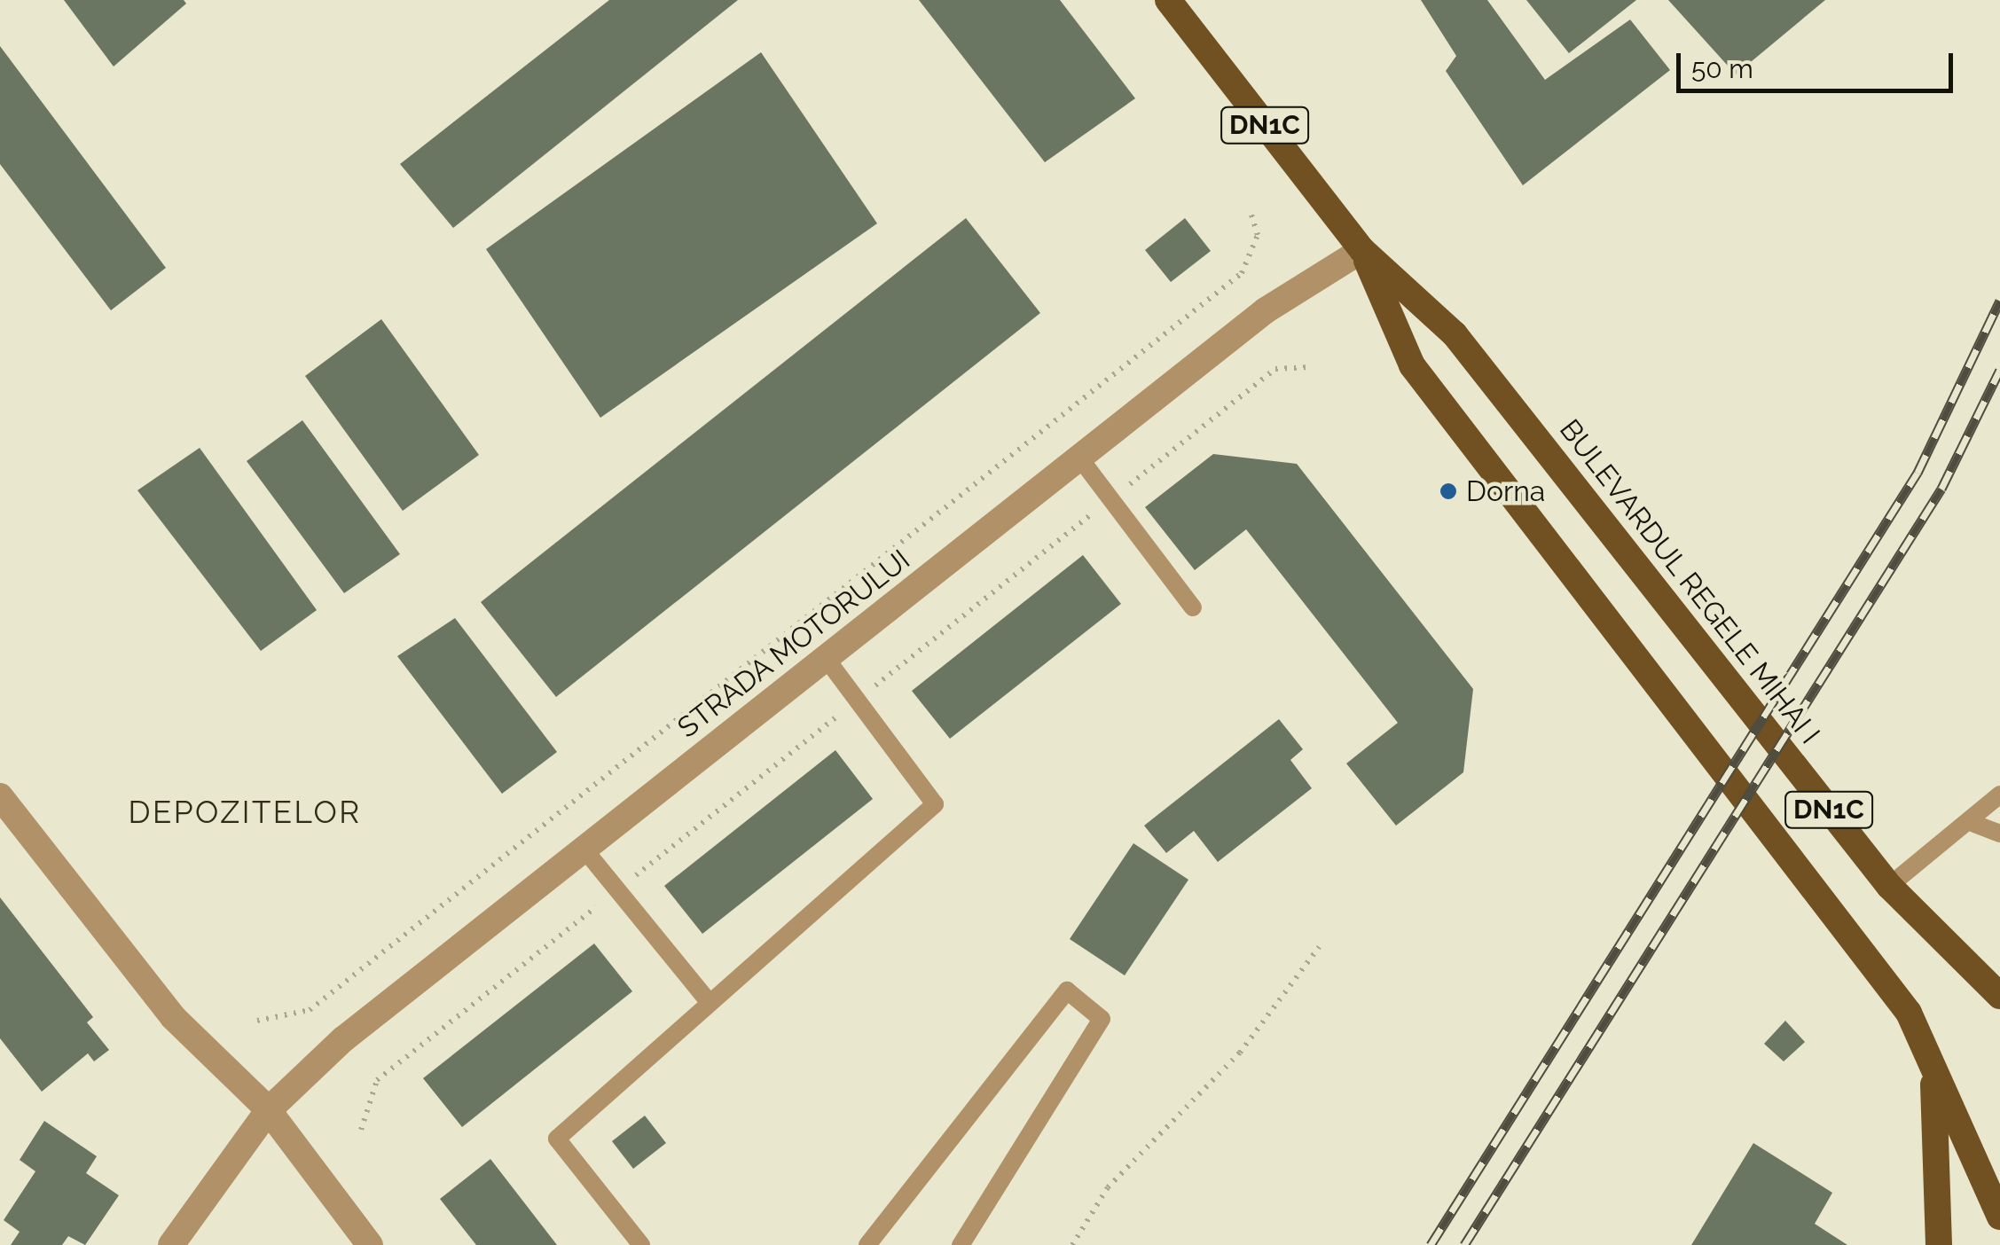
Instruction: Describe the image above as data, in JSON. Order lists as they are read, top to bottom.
{
  "streets": {
    "main road": ["DN1C", "BULEVARDUL REGELE MIHAI I"],
    "street": ["STRADA MOTORULUI"]
  },
  "crossings": [
    ["BULEVARDUL REGELE MIHAI I", "STRADA MOTORULUI"]
  ],
  "districts": ["DEPOZITELOR"],
  "places": ["Dorna"],
  "scale_bar": "50 m"
}
